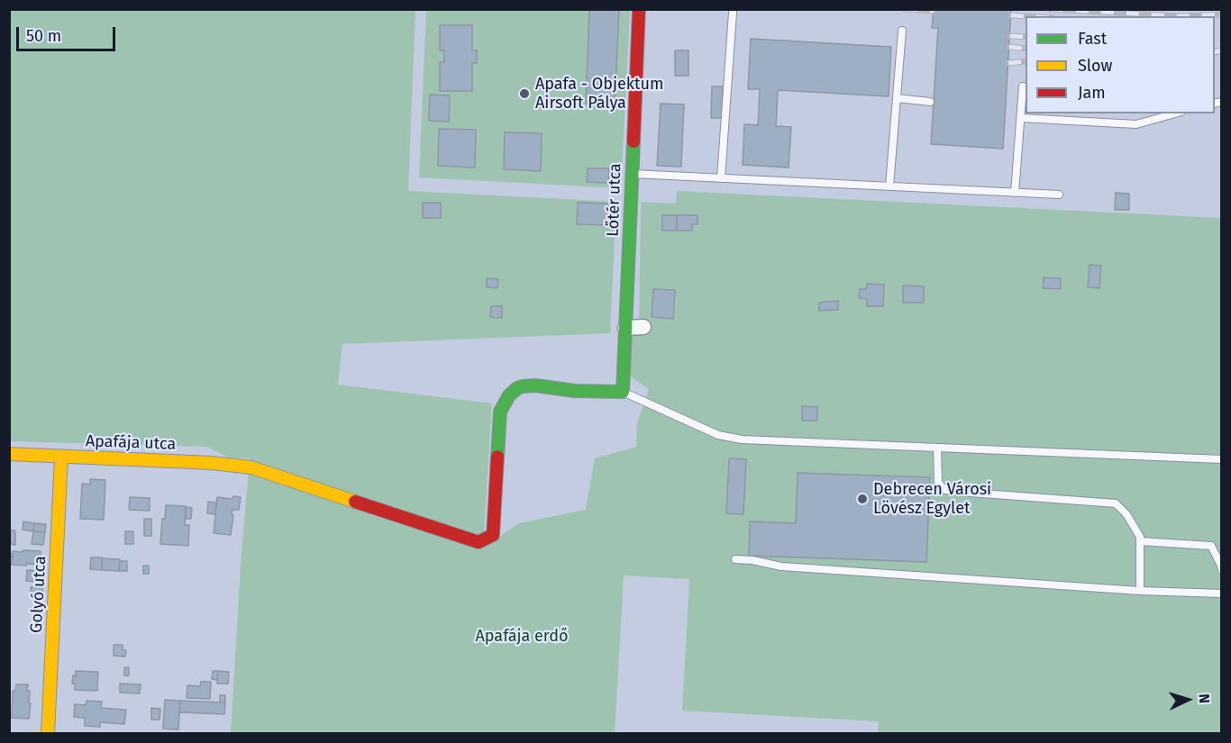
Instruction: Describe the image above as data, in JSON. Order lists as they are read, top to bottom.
{
  "streets": {
    "street": ["Lőtér utca", "Apafája utca", "Golyó utca"]
  },
  "crossings": [
    ["Lőtér utca", "Apafája utca"],
    ["Apafája utca", "Golyó utca"]
  ],
  "parks": ["Apafája erdő"],
  "places": ["Apafa - Objektum Airsoft Pálya", "Debrecen Városi Lövész Egylet"],
  "legend": ["Fast", "Slow", "Jam"],
  "scale_bar": "50 m",
  "north": "right"
}
